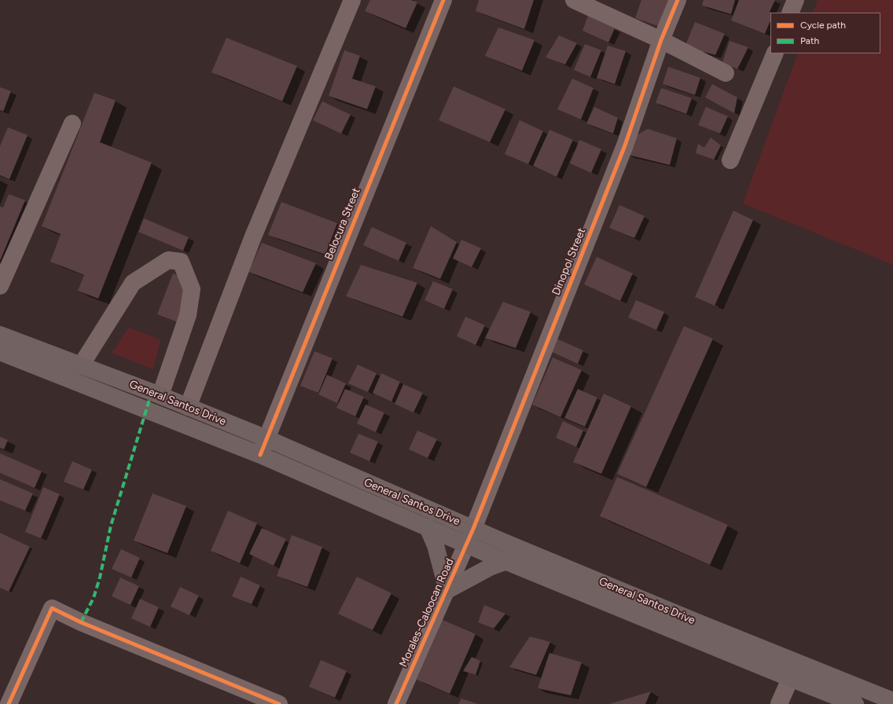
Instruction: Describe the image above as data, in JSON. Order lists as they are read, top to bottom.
{
  "streets": {
    "highway": ["General Santos Drive"],
    "street": ["Belocura Street", "Dinopol Street", "Morales-Caloocan Road"]
  },
  "crossings": [
    ["Belocura Street", "General Santos Drive"],
    ["Dinopol Street", "General Santos Drive"],
    ["Dinopol Street", "Morales-Caloocan Road"],
    ["General Santos Drive", "Morales-Caloocan Road"]
  ],
  "legend": ["Cycle path", "Path"]
}
